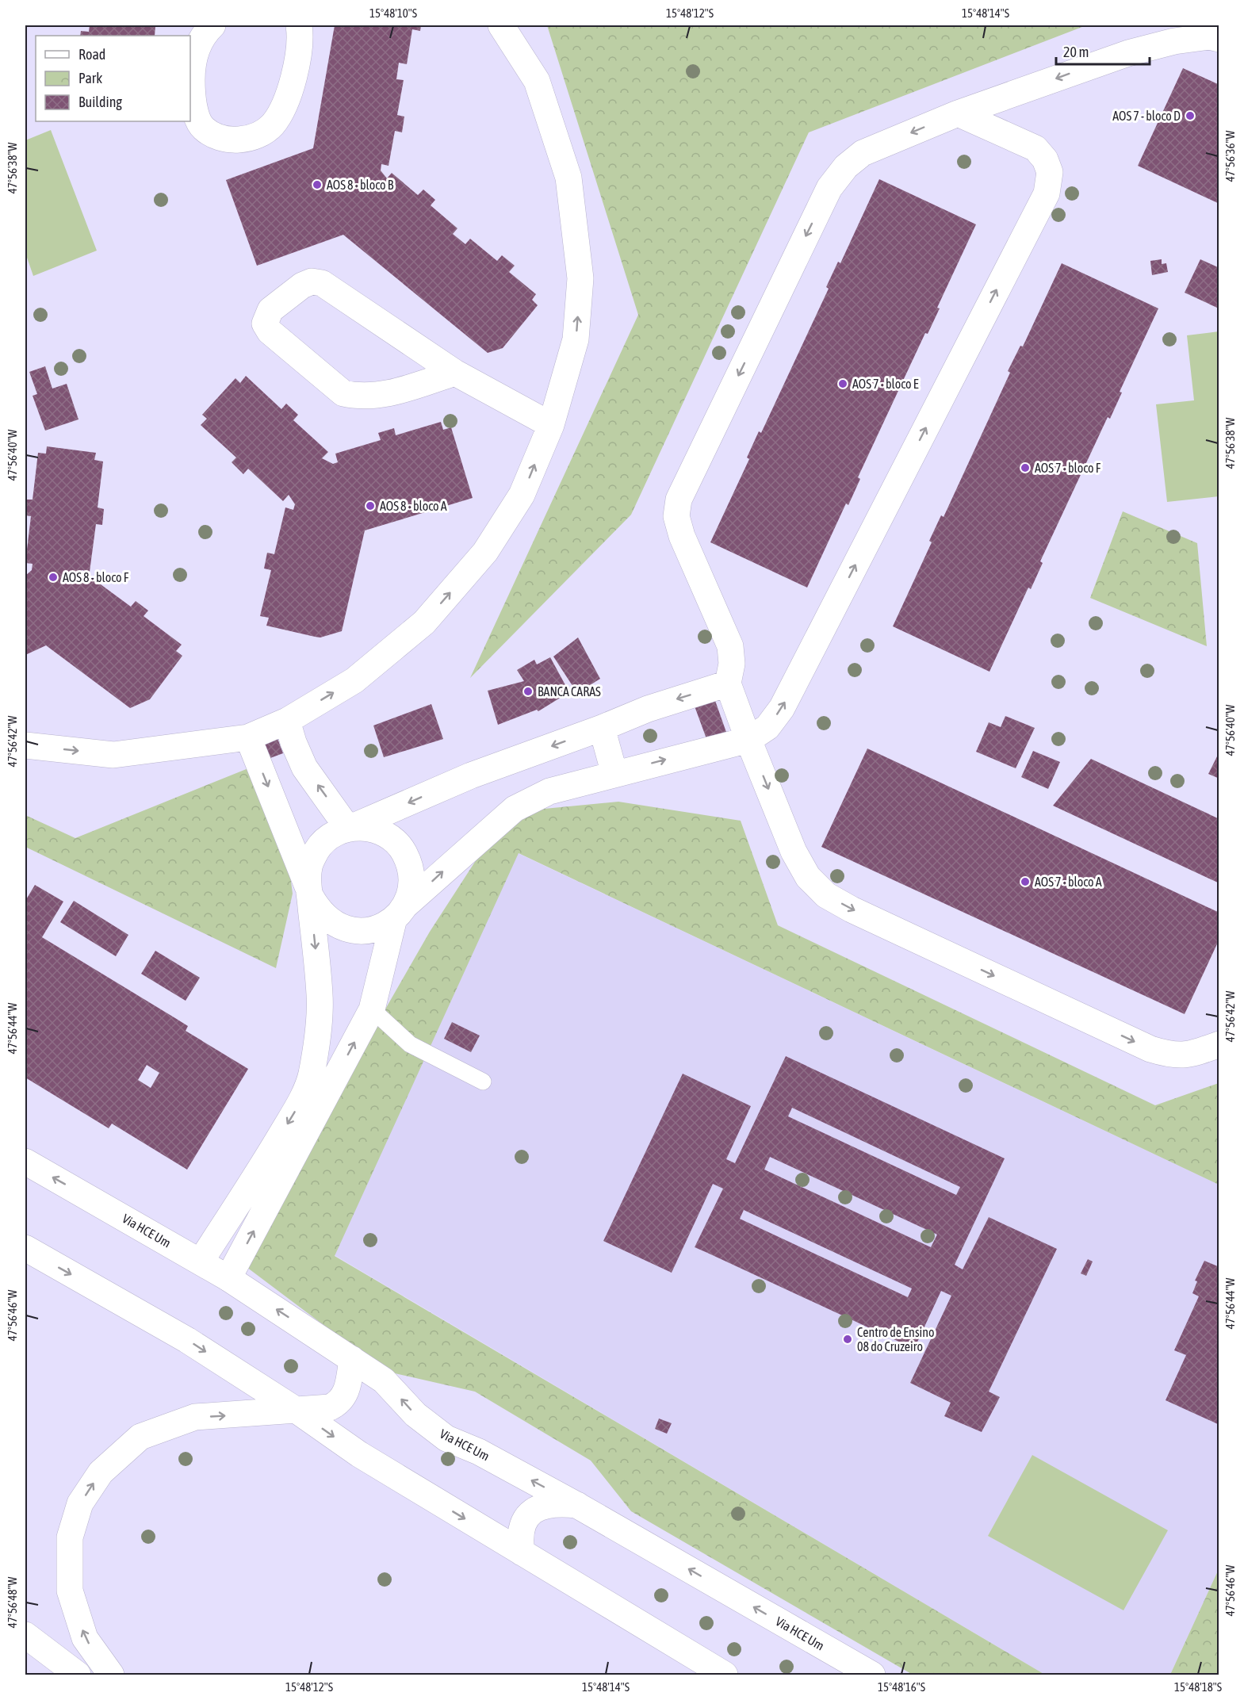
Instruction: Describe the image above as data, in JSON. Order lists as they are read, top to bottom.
{
  "streets": {
    "main road": ["Via HCE Um"]
  },
  "places": [
    "AOS 7 - bloco D",
    "AOS 8 - bloco B",
    "AOS 7 - bloco E",
    "AOS 7 - bloco F",
    "AOS 8 - bloco A",
    "AOS 8 - bloco F",
    "BANCA CARAS",
    "AOS 7 - bloco A",
    "Centro de Ensino 08 do Cruzeiro"
  ],
  "legend": ["Road", "Park", "Building"],
  "scale_bar": "20 m",
  "coordinates": [
    "15°48'10\"S",
    "15°48'12\"S",
    "15°48'14\"S",
    "47°56'36\"W",
    "47°56'38\"W",
    "47°56'40\"W",
    "47°56'42\"W",
    "47°56'44\"W",
    "47°56'46\"W",
    "47°56'48\"W",
    "15°48'16\"S",
    "15°48'18\"S"
  ]
}
